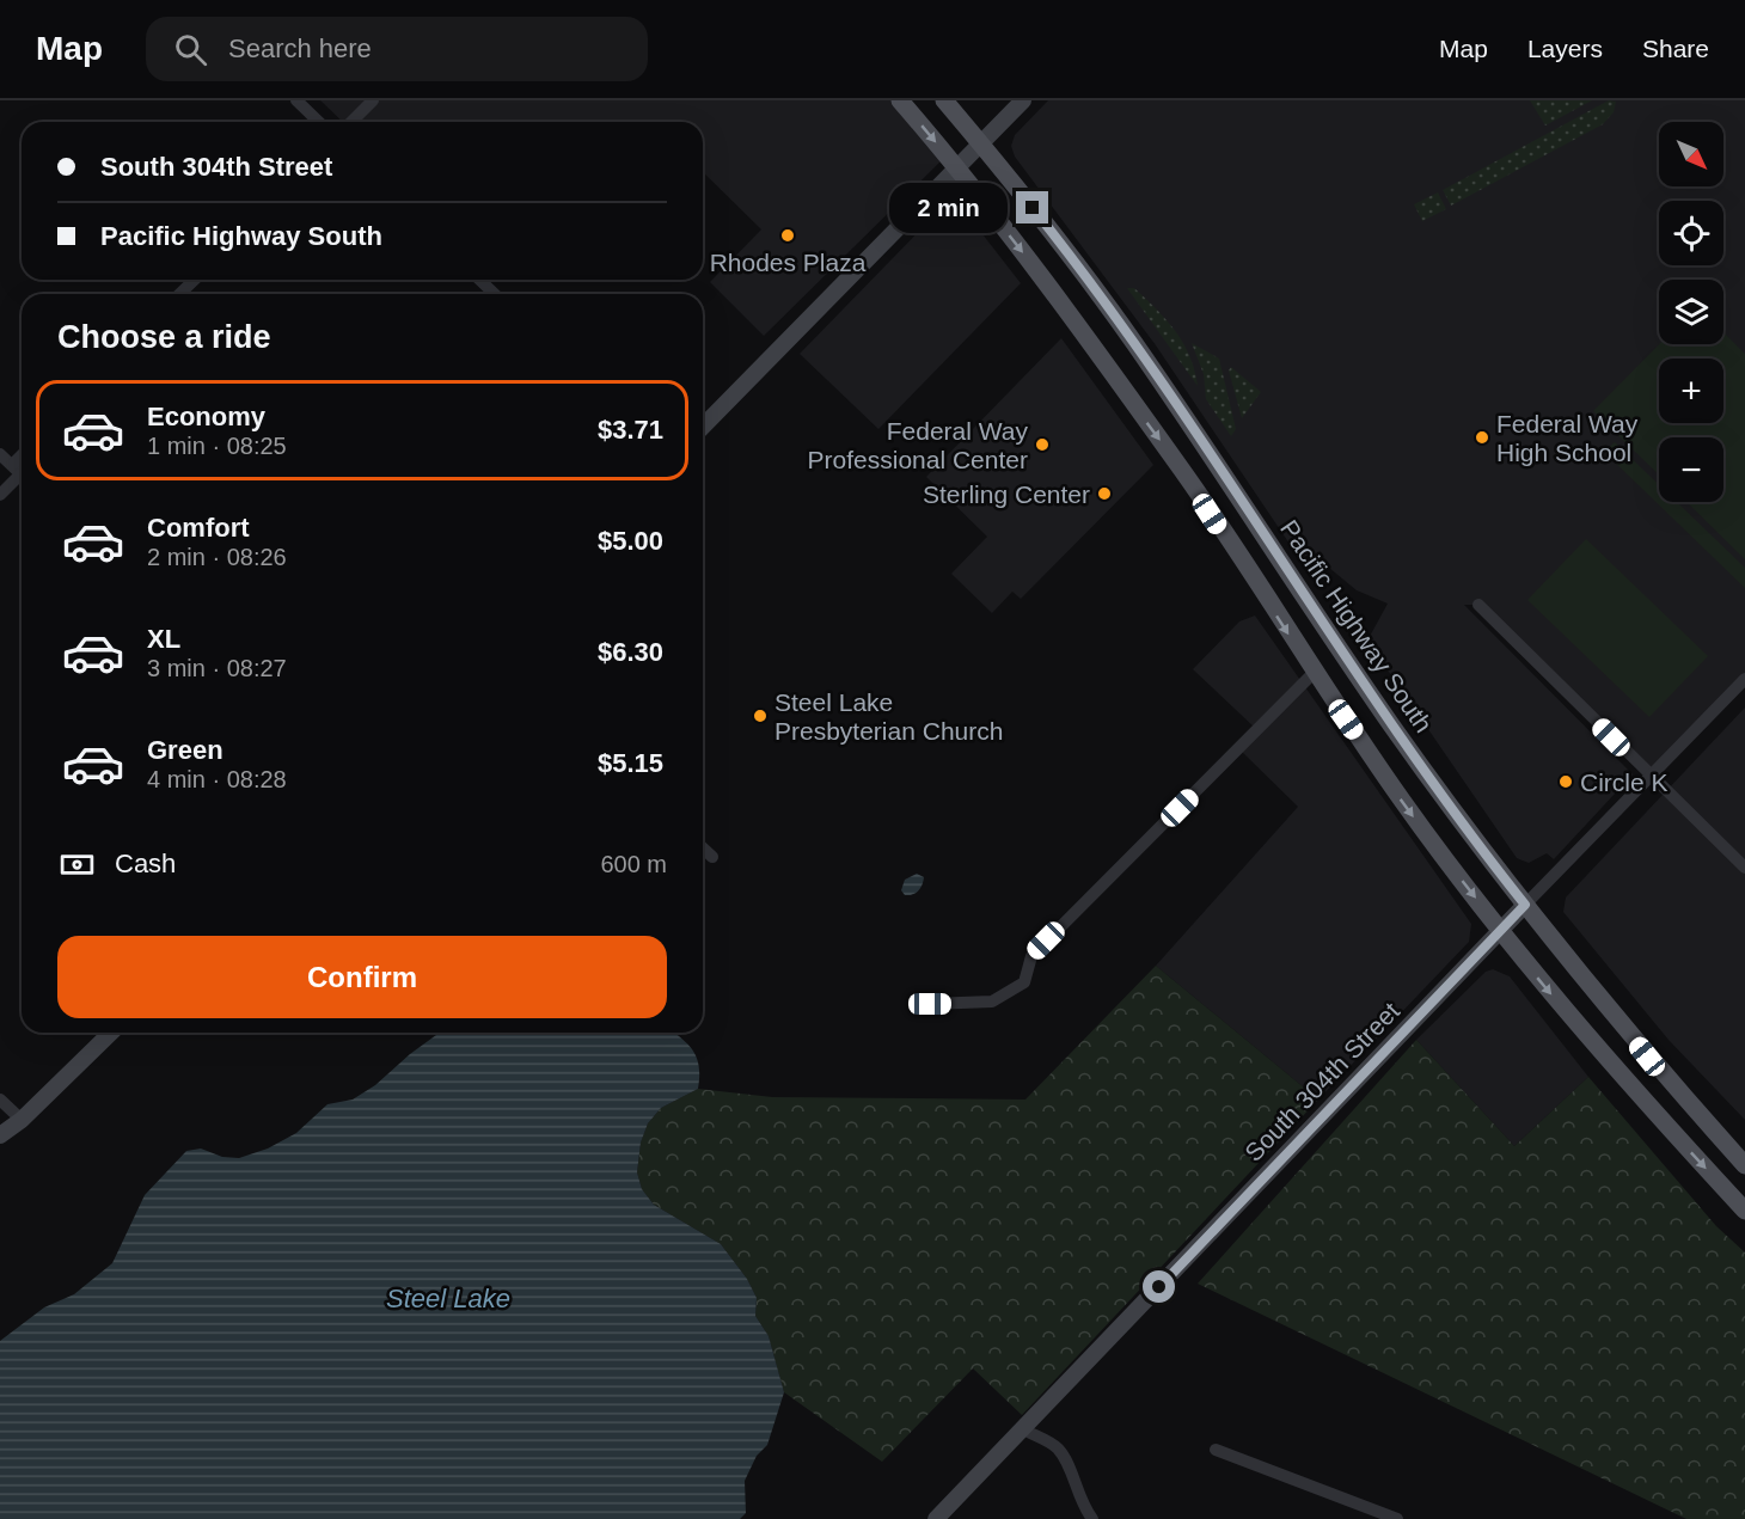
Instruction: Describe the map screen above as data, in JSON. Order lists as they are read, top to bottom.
{
  "streets": {
    "main road": ["Pacific Highway South"],
    "street": ["South 304th Street"]
  },
  "crossings": [
    ["Pacific Highway South", "South 304th Street"]
  ],
  "water": ["Steel Lake"],
  "places": [
    "Rhodes Plaza",
    "Federal Way High School",
    "Federal Way Professional Center",
    "Sterling Center",
    "Steel Lake Presbyterian Church",
    "Circle K"
  ],
  "north": "bottom right",
  "page": {
    "header": "Map",
    "search": "Search here",
    "nav": ["Map", "Layers", "Share"],
    "map_buttons": ["+", "−"],
    "banner": ["South 304th Street", "Pacific Highway South"],
    "bubble": "2 min",
    "heading": "Choose a ride",
    "list": [
      {
        "name": "Economy",
        "note": "1 min · 08:25",
        "value": "$3.71"
      },
      {
        "name": "Comfort",
        "note": "2 min · 08:26",
        "value": "$5.00"
      },
      {
        "name": "XL",
        "note": "3 min · 08:27",
        "value": "$6.30"
      },
      {
        "name": "Green",
        "note": "4 min · 08:28",
        "value": "$5.15"
      }
    ],
    "pay": ["Cash", "600 m"],
    "buttons": "Confirm"
  }
}
